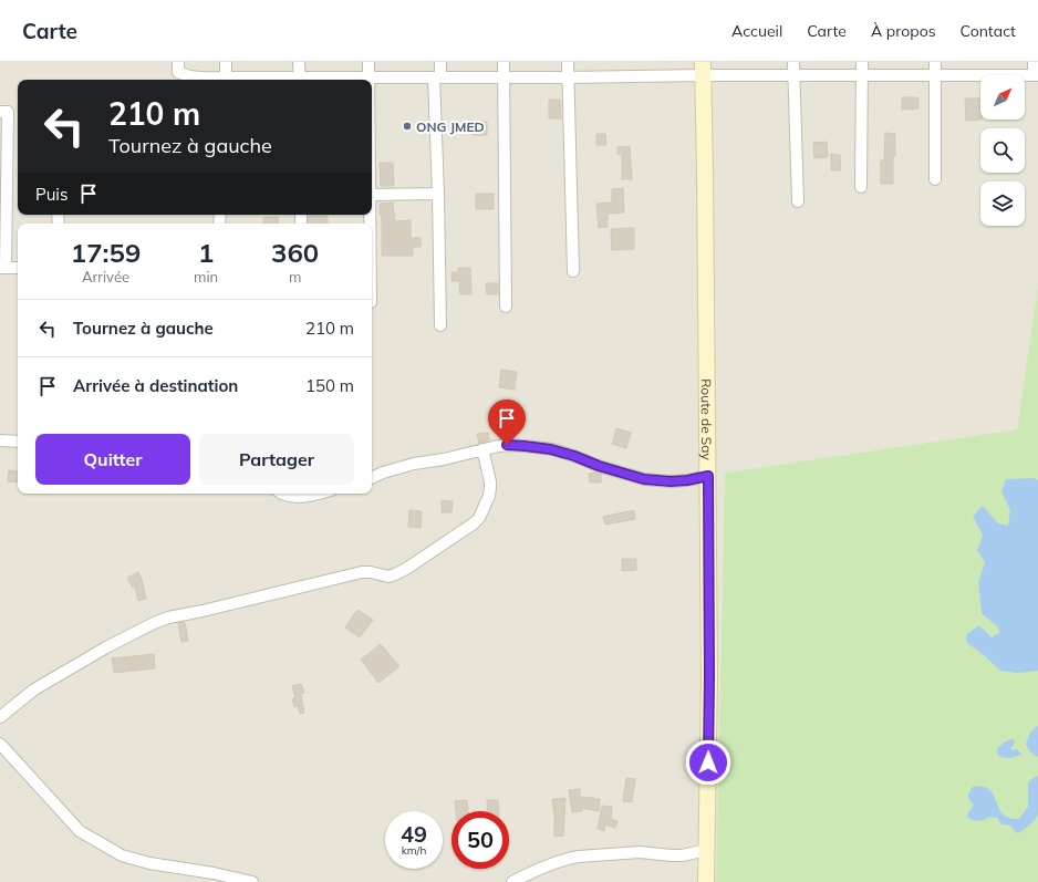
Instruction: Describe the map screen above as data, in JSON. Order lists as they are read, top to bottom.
{
  "streets": {
    "main road": ["Route de Say"]
  },
  "places": ["ONG JMED"],
  "north": "top right",
  "page": {
    "header": "Carte",
    "nav": [
      "Accueil",
      "Carte",
      "À propos",
      "Contact"
    ],
    "turn": ["210 m", "Tournez à gauche"],
    "then": "Puis",
    "eta": [
      "17:59",
      "Arrivée",
      "1",
      "min",
      "360",
      "m"
    ],
    "list": [
      {
        "name": "Tournez à gauche",
        "value": "210 m"
      },
      {
        "name": "Arrivée à destination",
        "value": "150 m"
      }
    ],
    "buttons": ["Quitter", "Partager"],
    "speed": "49 km/h",
    "limit": "50"
  }
}
